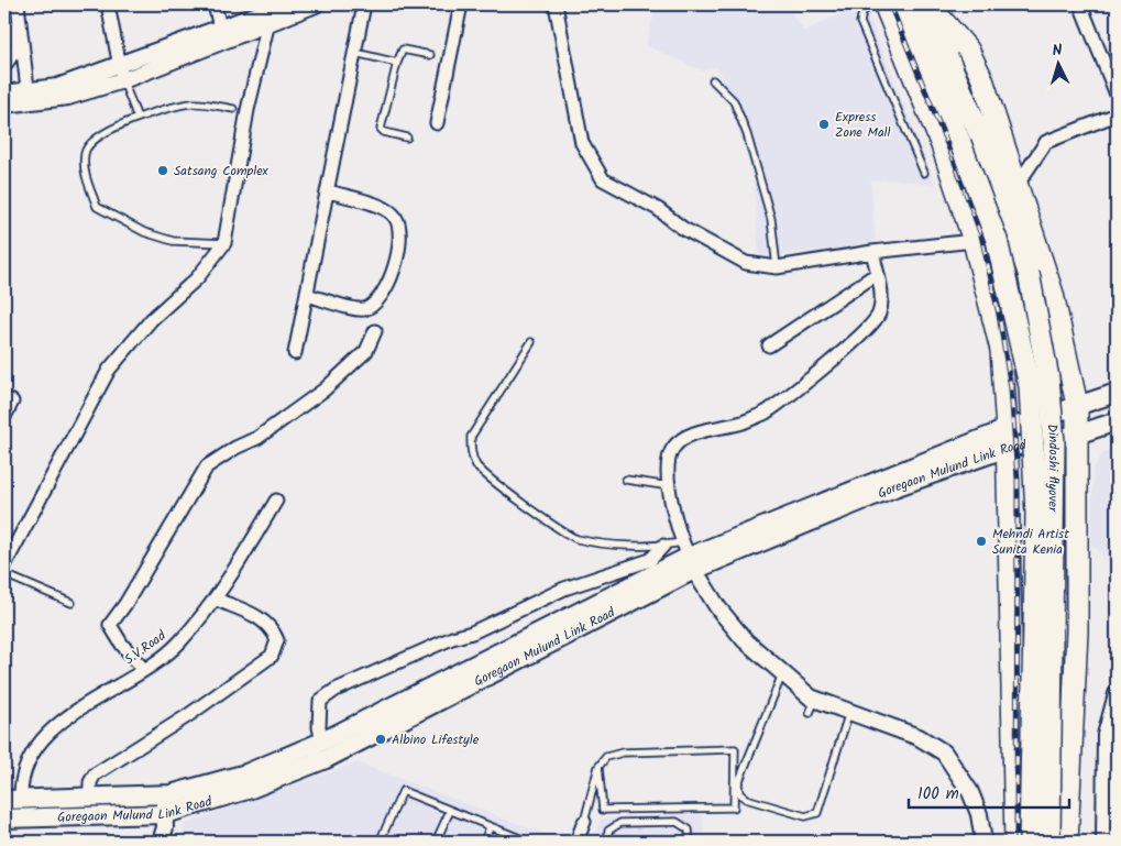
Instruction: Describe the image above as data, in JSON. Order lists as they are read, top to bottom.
{
  "streets": {
    "highway": ["Dindoshi flyover"],
    "main road": ["Goregaon Mulund Link Road"],
    "street": ["S.V.Road"]
  },
  "crossings": [
    ["Goregaon Mulund Link Road", "S.V.Road"]
  ],
  "places": [
    "Express Zone Mall",
    "Satsang Complex",
    "Mehndi Artist Sunita Kenia",
    "Albino Lifestyle"
  ],
  "scale_bar": "100 m",
  "north": "top"
}
